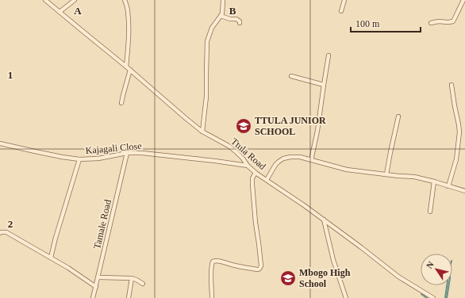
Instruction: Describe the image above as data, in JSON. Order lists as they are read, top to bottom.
{
  "streets": {
    "street": ["Kajagali Close", "Ttula Road", "Tamale Road"]
  },
  "crossings": [
    ["Kajagali Close", "Ttula Road"],
    ["Kajagali Close", "Tamale Road"]
  ],
  "places": {
    "school or university": ["TTULA JUNIOR SCHOOL", "Mbogo High School"]
  },
  "scale_bar": "100 m",
  "north": "top left",
  "grid": {
    "columns": ["A", "B"],
    "rows": ["1", "2"]
  }
}
